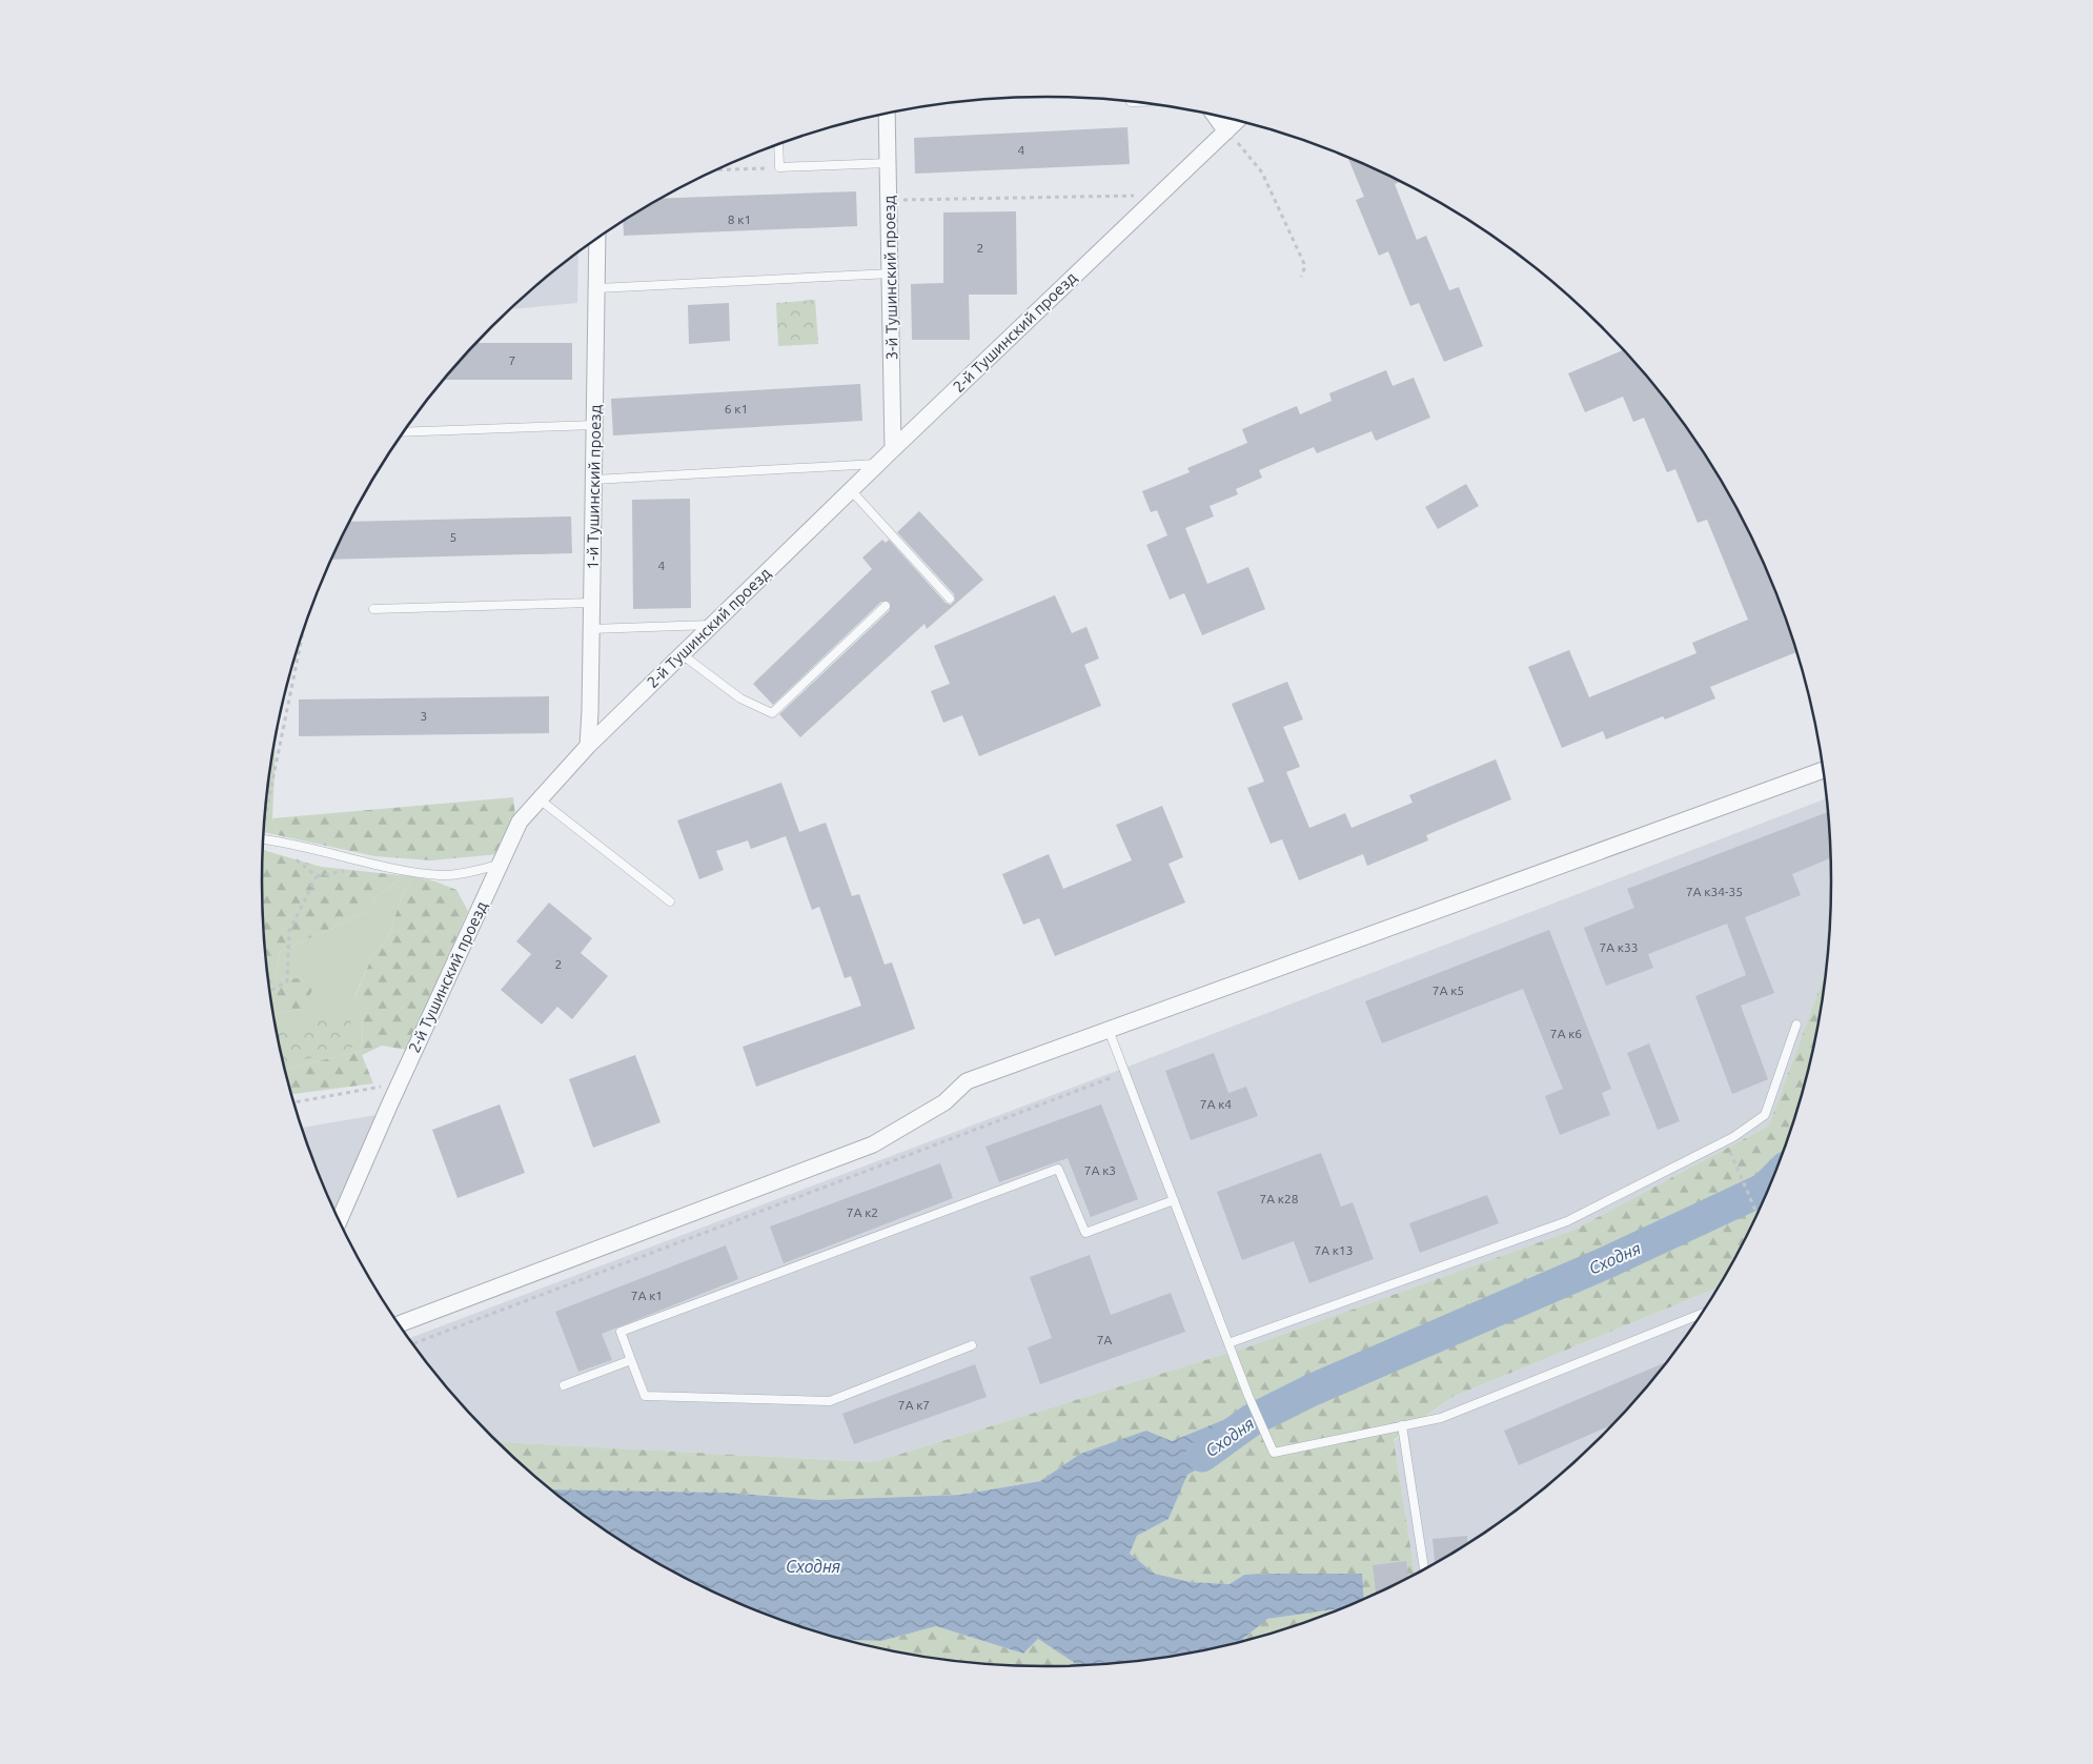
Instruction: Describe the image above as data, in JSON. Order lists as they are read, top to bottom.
{
  "streets": {
    "street": ["3-й Тушинский проезд", "2-й Тушинский проезд", "1-й Тушинский проезд"]
  },
  "crossings": [
    ["3-й Тушинский проезд", "2-й Тушинский проезд"],
    ["2-й Тушинский проезд", "1-й Тушинский проезд"]
  ],
  "water": ["Сходня"],
  "house_numbers": [
    "4",
    "8 к1",
    "2",
    "7",
    "6 к1",
    "5",
    "4",
    "3",
    "7А к34-35",
    "7А к33",
    "2",
    "7А к5",
    "7А к6",
    "7А к4",
    "7А к3",
    "7А к28",
    "7А к2",
    "7А к13",
    "7А к1",
    "7А",
    "7А к7"
  ]
}
